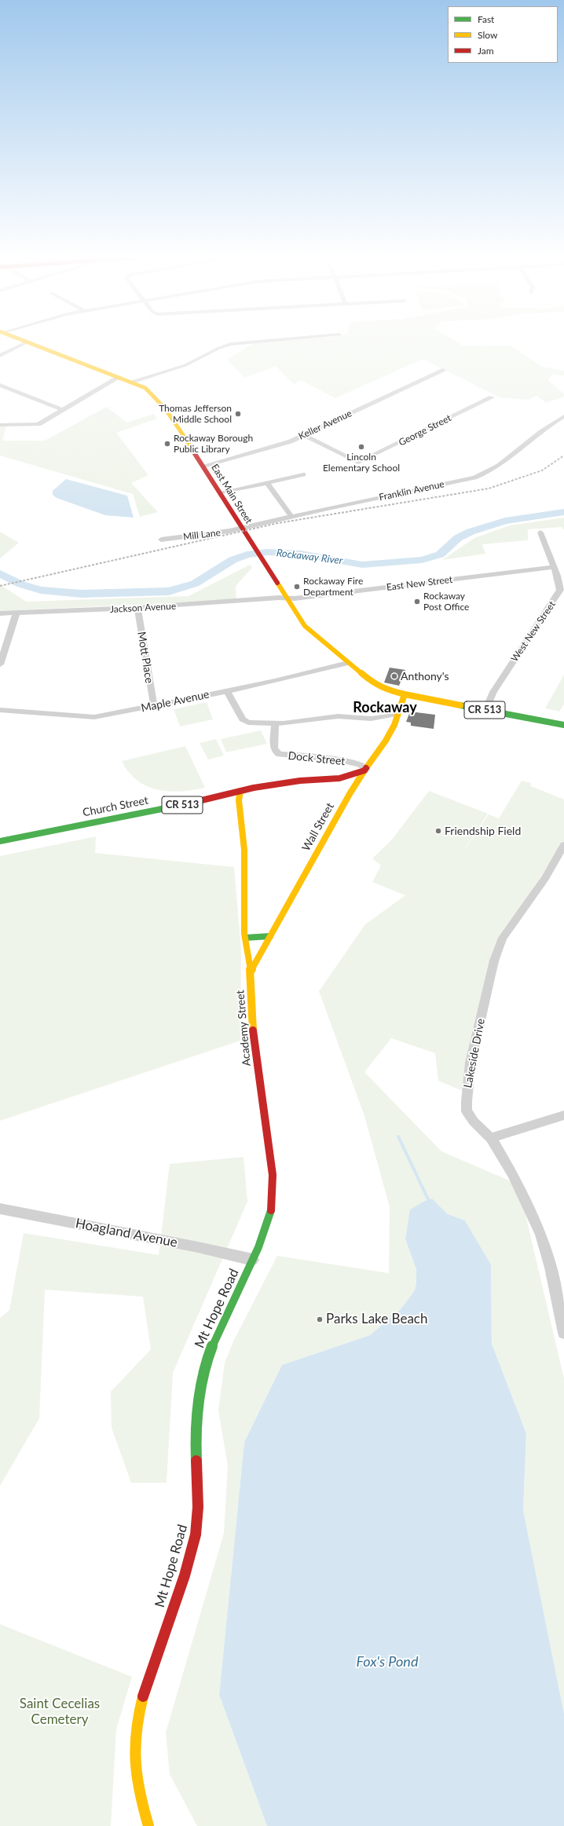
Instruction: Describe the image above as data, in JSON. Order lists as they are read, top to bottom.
{
  "streets": {
    "street": [
      "Keller Avenue",
      "George Street",
      "Franklin Avenue",
      "East Main Street",
      "Mill Lane",
      "East New Street",
      "Jackson Avenue",
      "West New Street",
      "Mott Place",
      "Maple Avenue",
      "CR 513",
      "Dock Street",
      "Church Street",
      "Wall Street",
      "Academy Street",
      "Lakeside Drive",
      "Hoagland Avenue",
      "Mt Hope Road"
    ]
  },
  "crossings": [
    ["Keller Avenue", "George Street"],
    ["Keller Avenue", "East Main Street"],
    ["Franklin Avenue", "East Main Street"],
    ["Franklin Avenue", "Mill Lane"],
    ["East Main Street", "Mill Lane"],
    ["East Main Street", "East New Street"],
    ["East Main Street", "Jackson Avenue"],
    ["East Main Street", "Maple Avenue"],
    ["East Main Street", "CR 513"],
    ["East Main Street", "Wall Street"],
    ["East New Street", "Jackson Avenue"],
    ["East New Street", "West New Street"],
    ["Jackson Avenue", "Mott Place"],
    ["West New Street", "CR 513"],
    ["Mott Place", "Maple Avenue"],
    ["CR 513", "Wall Street"],
    ["Dock Street", "Church Street"],
    ["Dock Street", "Wall Street"],
    ["Church Street", "Wall Street"],
    ["Church Street", "Academy Street"],
    ["Wall Street", "Academy Street"],
    ["Academy Street", "Hoagland Avenue"],
    ["Academy Street", "Mt Hope Road"],
    ["Hoagland Avenue", "Mt Hope Road"]
  ],
  "districts": ["Rockaway"],
  "water": ["Rockaway River", "Fox's Pond"],
  "parks": ["Saint Cecelias Cemetery"],
  "places": [
    "Thomas Jefferson Middle School",
    "Rockaway Borough Public Library",
    "Lincoln Elementary School",
    "Rockaway Fire Department",
    "Rockaway Post Office",
    "Anthony's",
    "Friendship Field",
    "Parks Lake Beach"
  ],
  "legend": ["Fast", "Slow", "Jam"]
}
